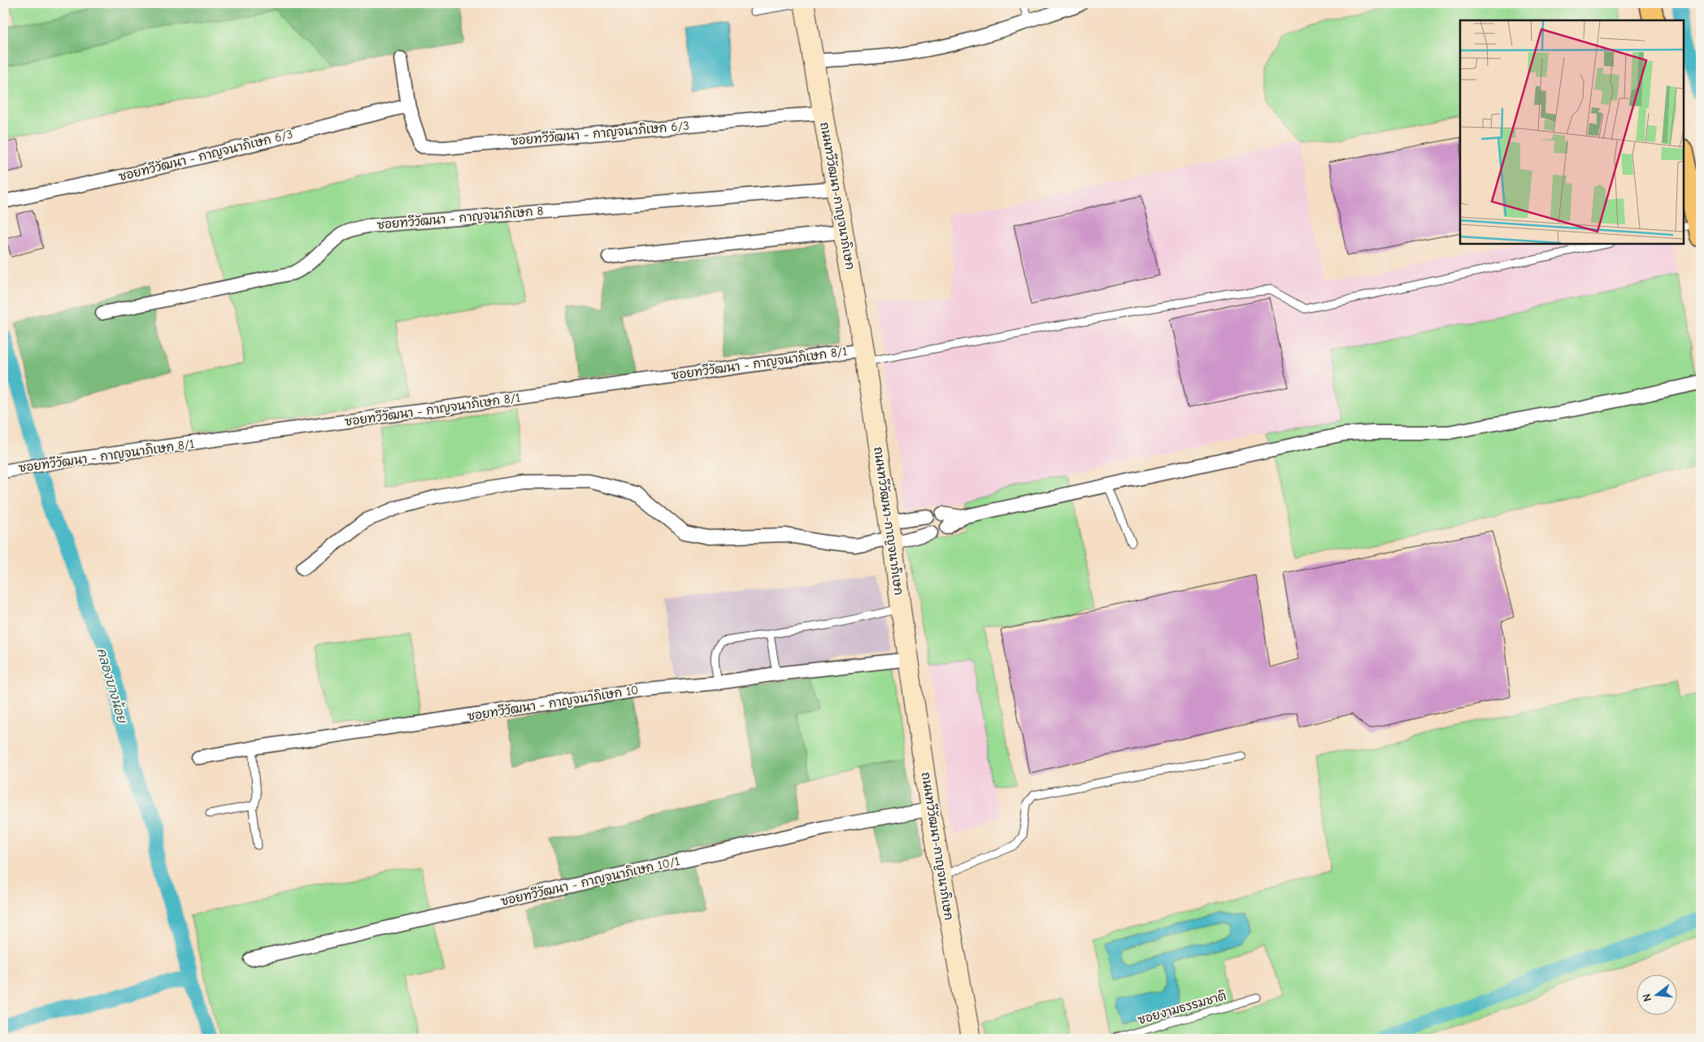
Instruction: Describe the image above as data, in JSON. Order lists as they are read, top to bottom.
{
  "streets": {
    "street": [
      "ซอยทวีวัฒนา - กาญจนาภิเษก 6/3",
      "ถนนทวีวัฒนา-กาญจนาภิเษก",
      "ซอยทวีวัฒนา - กาญจนาภิเษก 8",
      "ซอยทวีวัฒนา - กาญจนาภิเษก 8/1",
      "ซอยทวีวัฒนา - กาญจนาภิเษก 10",
      "ซอยทวีวัฒนา - กาญจนาภิเษก 10/1"
    ],
    "lane": ["ซอยงามธรรมชาติ"]
  },
  "crossings": [
    ["ซอยทวีวัฒนา - กาญจนาภิเษก 6/3", "ถนนทวีวัฒนา-กาญจนาภิเษก"],
    ["ถนนทวีวัฒนา-กาญจนาภิเษก", "ซอยทวีวัฒนา - กาญจนาภิเษก 8"],
    ["ถนนทวีวัฒนา-กาญจนาภิเษก", "ซอยทวีวัฒนา - กาญจนาภิเษก 8/1"],
    ["ถนนทวีวัฒนา-กาญจนาภิเษก", "ซอยทวีวัฒนา - กาญจนาภิเษก 10"],
    ["ถนนทวีวัฒนา-กาญจนาภิเษก", "ซอยทวีวัฒนา - กาญจนาภิเษก 10/1"]
  ],
  "water": ["คลองบางน้อย"],
  "north": "left"
}
